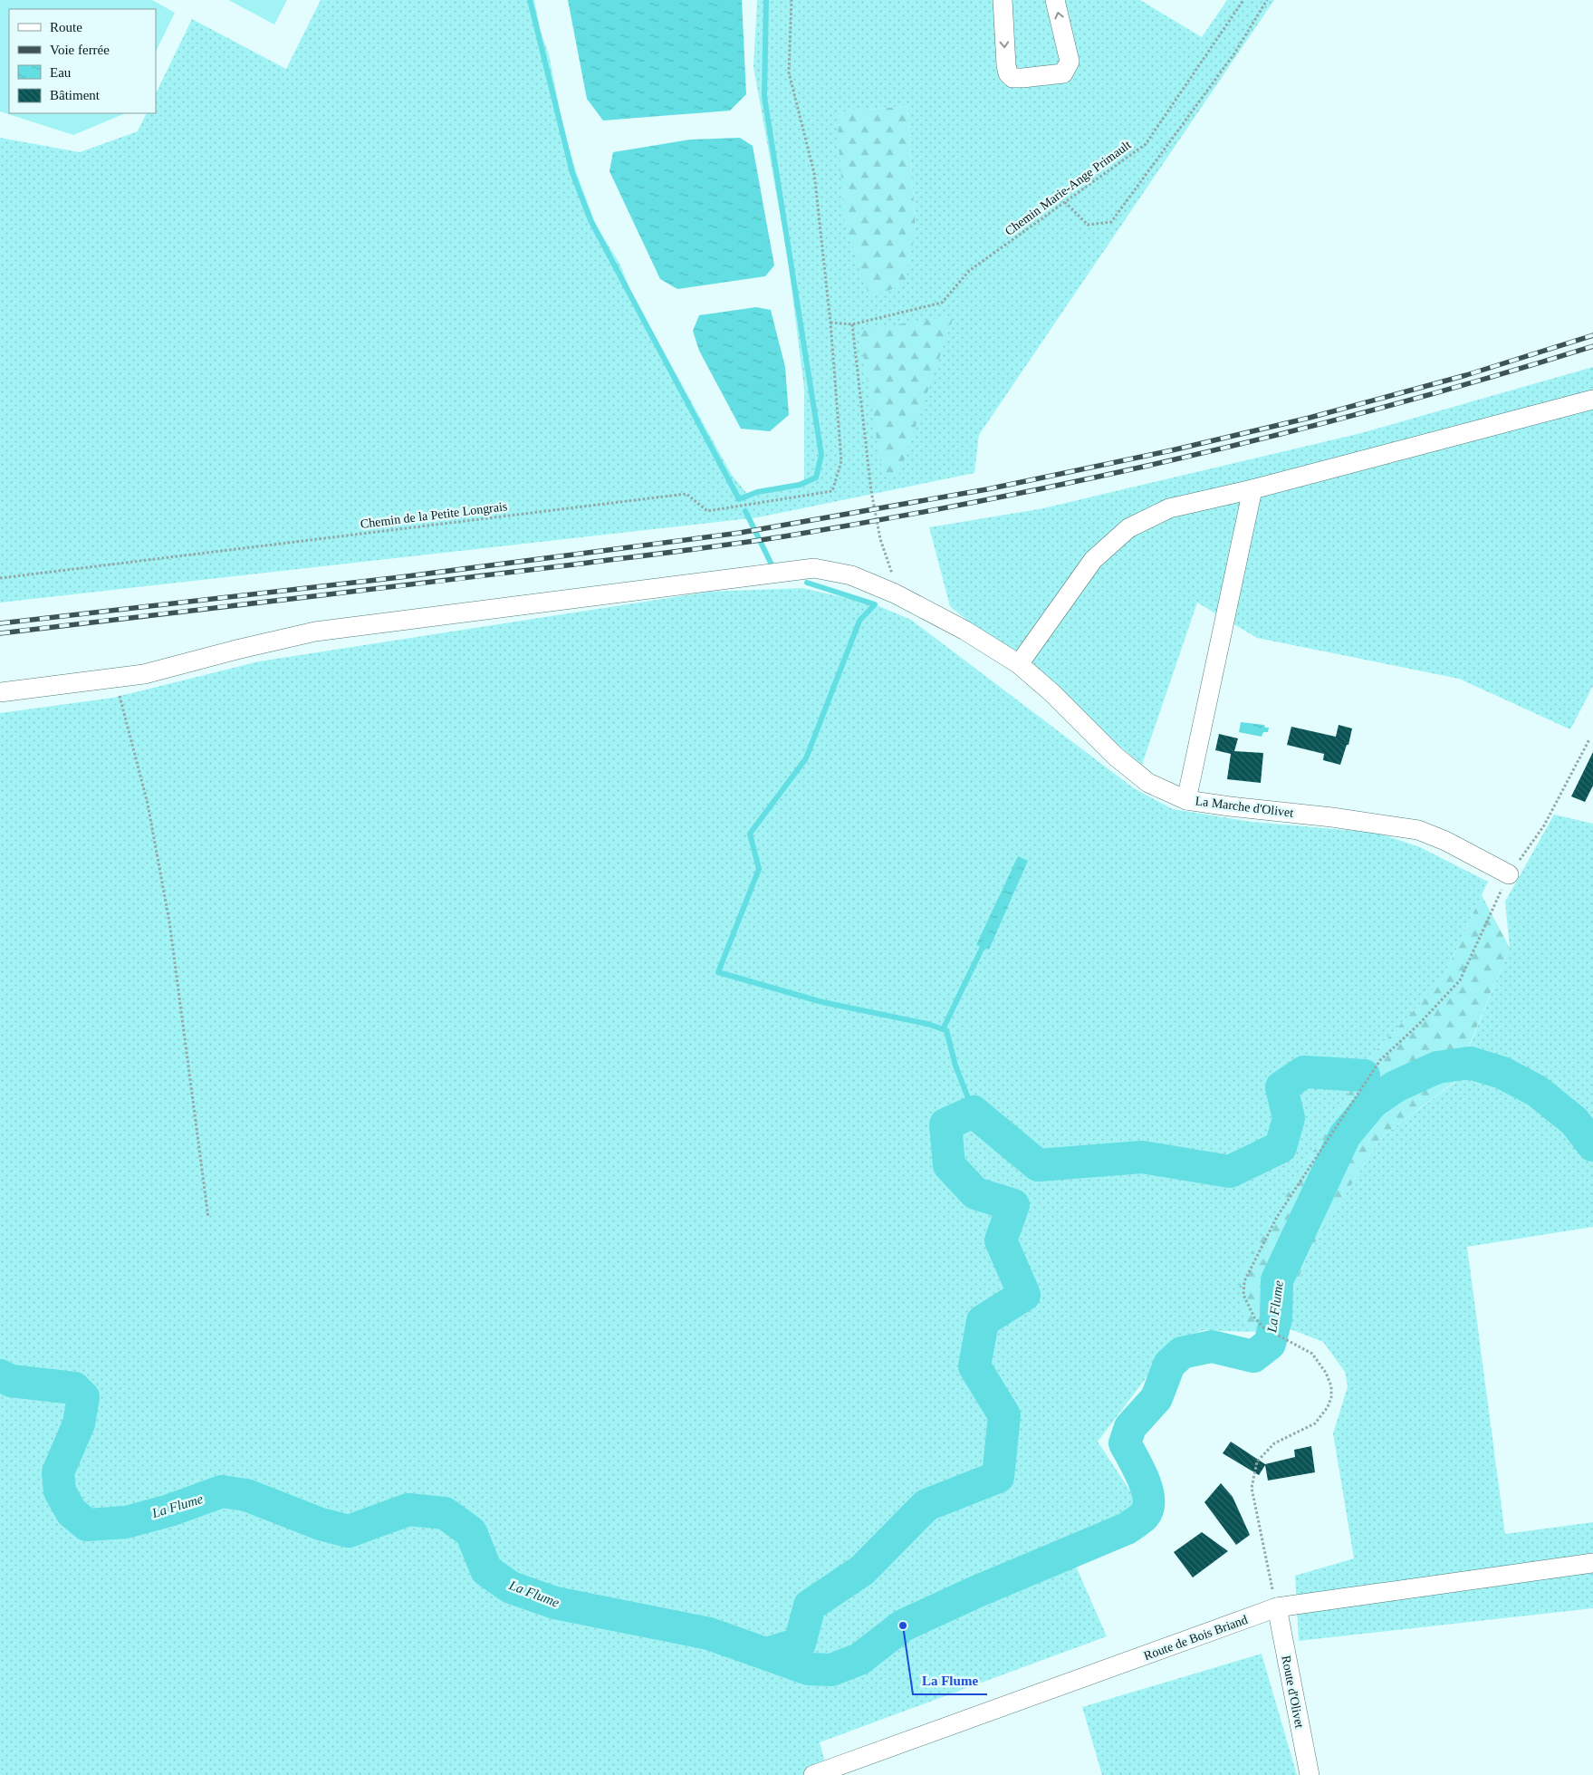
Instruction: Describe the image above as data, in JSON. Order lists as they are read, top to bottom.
{
  "streets": {
    "street": ["La Marche d'Olivet", "Route de Bois Briand", "Route d'Olivet"],
    "path": ["Chemin Marie-Ange Primault", "Chemin de la Petite Longrais"]
  },
  "crossings": [
    ["Chemin Marie-Ange Primault", "Chemin de la Petite Longrais"],
    ["Route de Bois Briand", "Route d'Olivet"]
  ],
  "water": ["La Flume"],
  "places": ["La Flume"],
  "legend": [
    "Route",
    "Voie ferrée",
    "Eau",
    "Bâtiment"
  ]
}
